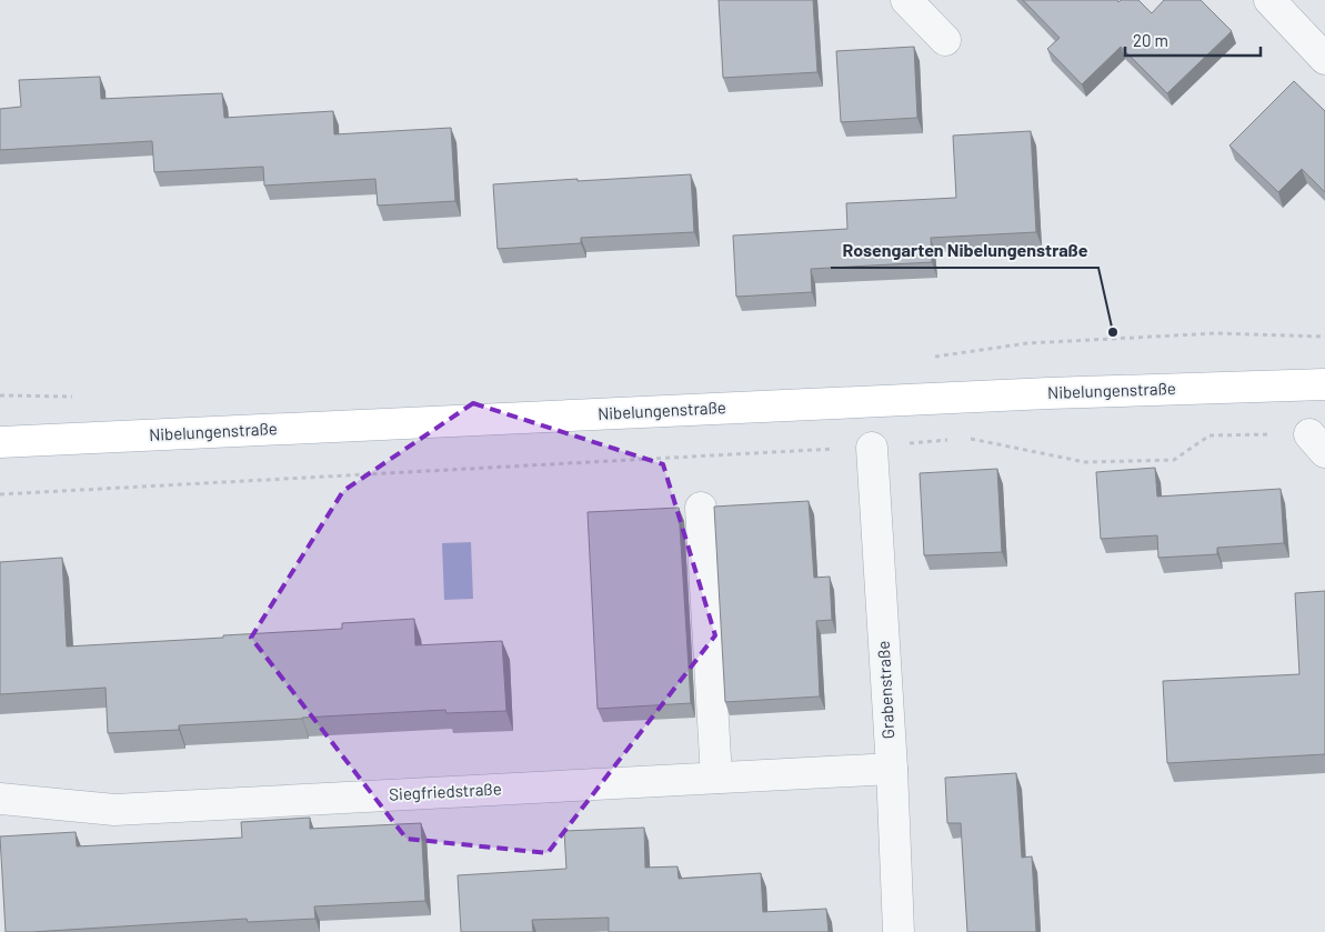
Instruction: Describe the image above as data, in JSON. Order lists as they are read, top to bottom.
{
  "streets": {
    "main road": ["Nibelungenstraße"],
    "street": ["Grabenstraße", "Siegfriedstraße"]
  },
  "crossings": [
    ["Grabenstraße", "Siegfriedstraße"]
  ],
  "places": ["Rosengarten Nibelungenstraße"],
  "scale_bar": "20 m"
}
